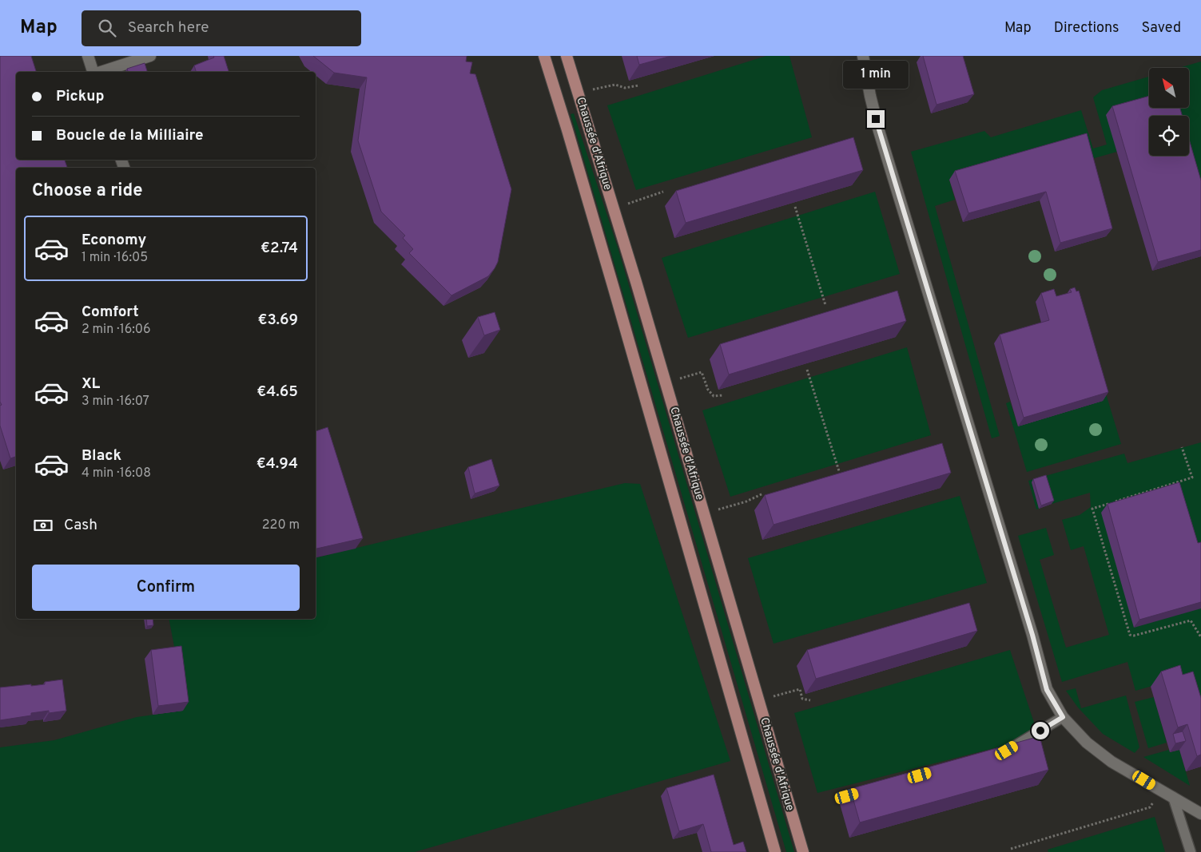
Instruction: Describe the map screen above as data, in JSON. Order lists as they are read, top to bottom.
{
  "streets": {
    "main road": ["Chaussée d'Afrique"]
  },
  "north": "top left",
  "page": {
    "header": "Map",
    "search": "Search here",
    "nav": ["Map", "Directions", "Saved"],
    "bubble": "1 min",
    "banner": ["Pickup", "Boucle de la Milliaire"],
    "heading": "Choose a ride",
    "list": [
      {
        "name": "Economy",
        "note": "1 min · 16:05",
        "value": "€2.74"
      },
      {
        "name": "Comfort",
        "note": "2 min · 16:06",
        "value": "€3.69"
      },
      {
        "name": "XL",
        "note": "3 min · 16:07",
        "value": "€4.65"
      },
      {
        "name": "Black",
        "note": "4 min · 16:08",
        "value": "€4.94"
      }
    ],
    "pay": ["Cash", "220 m"],
    "buttons": "Confirm"
  }
}
